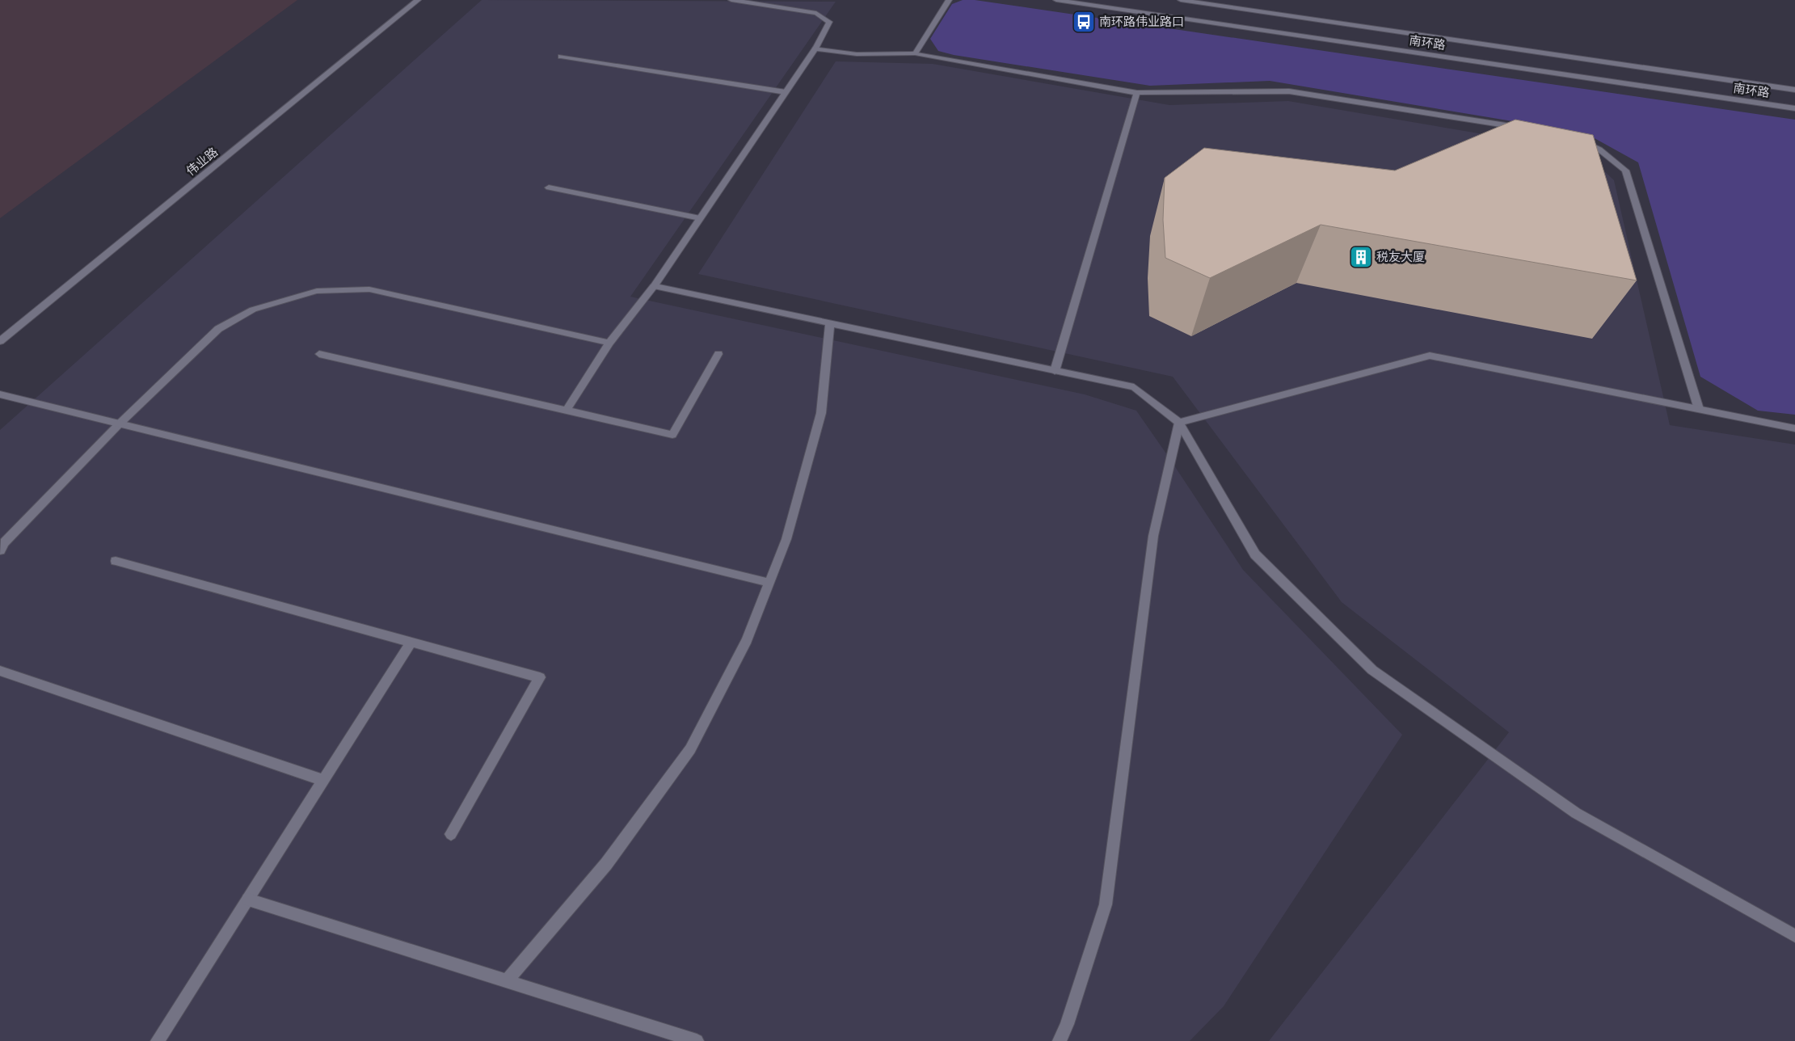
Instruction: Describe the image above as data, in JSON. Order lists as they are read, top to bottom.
{
  "streets": {
    "street": ["南环路", "伟业路"]
  },
  "places": {
    "bus stop": ["南环路伟业路口"],
    "building": ["税友大厦"]
  }
}
